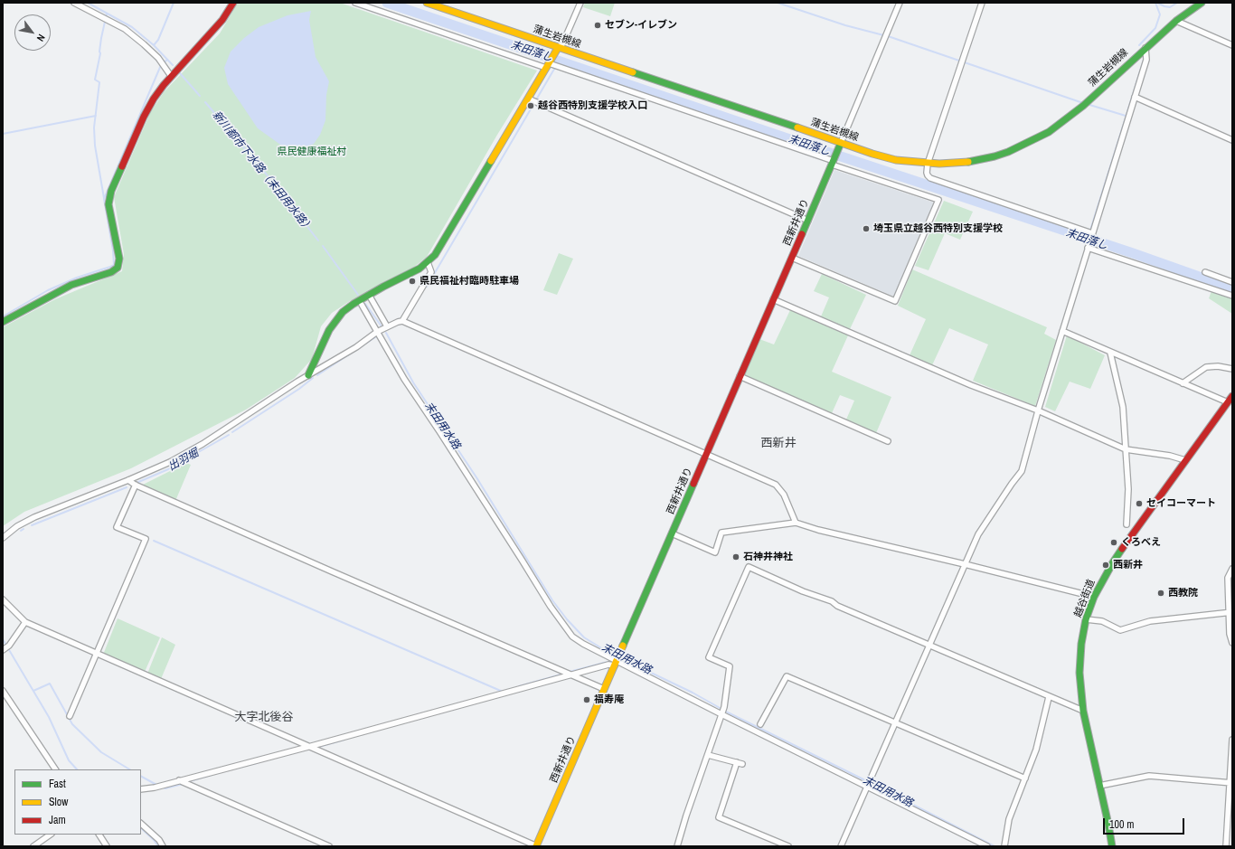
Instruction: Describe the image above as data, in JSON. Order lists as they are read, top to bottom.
{
  "streets": {
    "street": ["蒲生岩槻線", "西新井通り", "越谷街道"]
  },
  "crossings": [
    ["蒲生岩槻線", "西新井通り"]
  ],
  "districts": ["西新井", "大字北後谷"],
  "water": [
    "末田落し",
    "新川都市下水路（末田用水路）",
    "末田用水路",
    "出羽堀"
  ],
  "parks": ["県民健康福祉村"],
  "places": [
    "セブン-イレブン",
    "越谷西特別支援学校入口",
    "埼玉県立越谷西特別支援学校",
    "県民福祉村臨時駐車場",
    "セイコーマート",
    "くろべえ",
    "石神井神社",
    "西新井",
    "西教院",
    "福寿庵"
  ],
  "legend": ["Fast", "Slow", "Jam"],
  "scale_bar": "100 m",
  "north": "bottom right"
}
